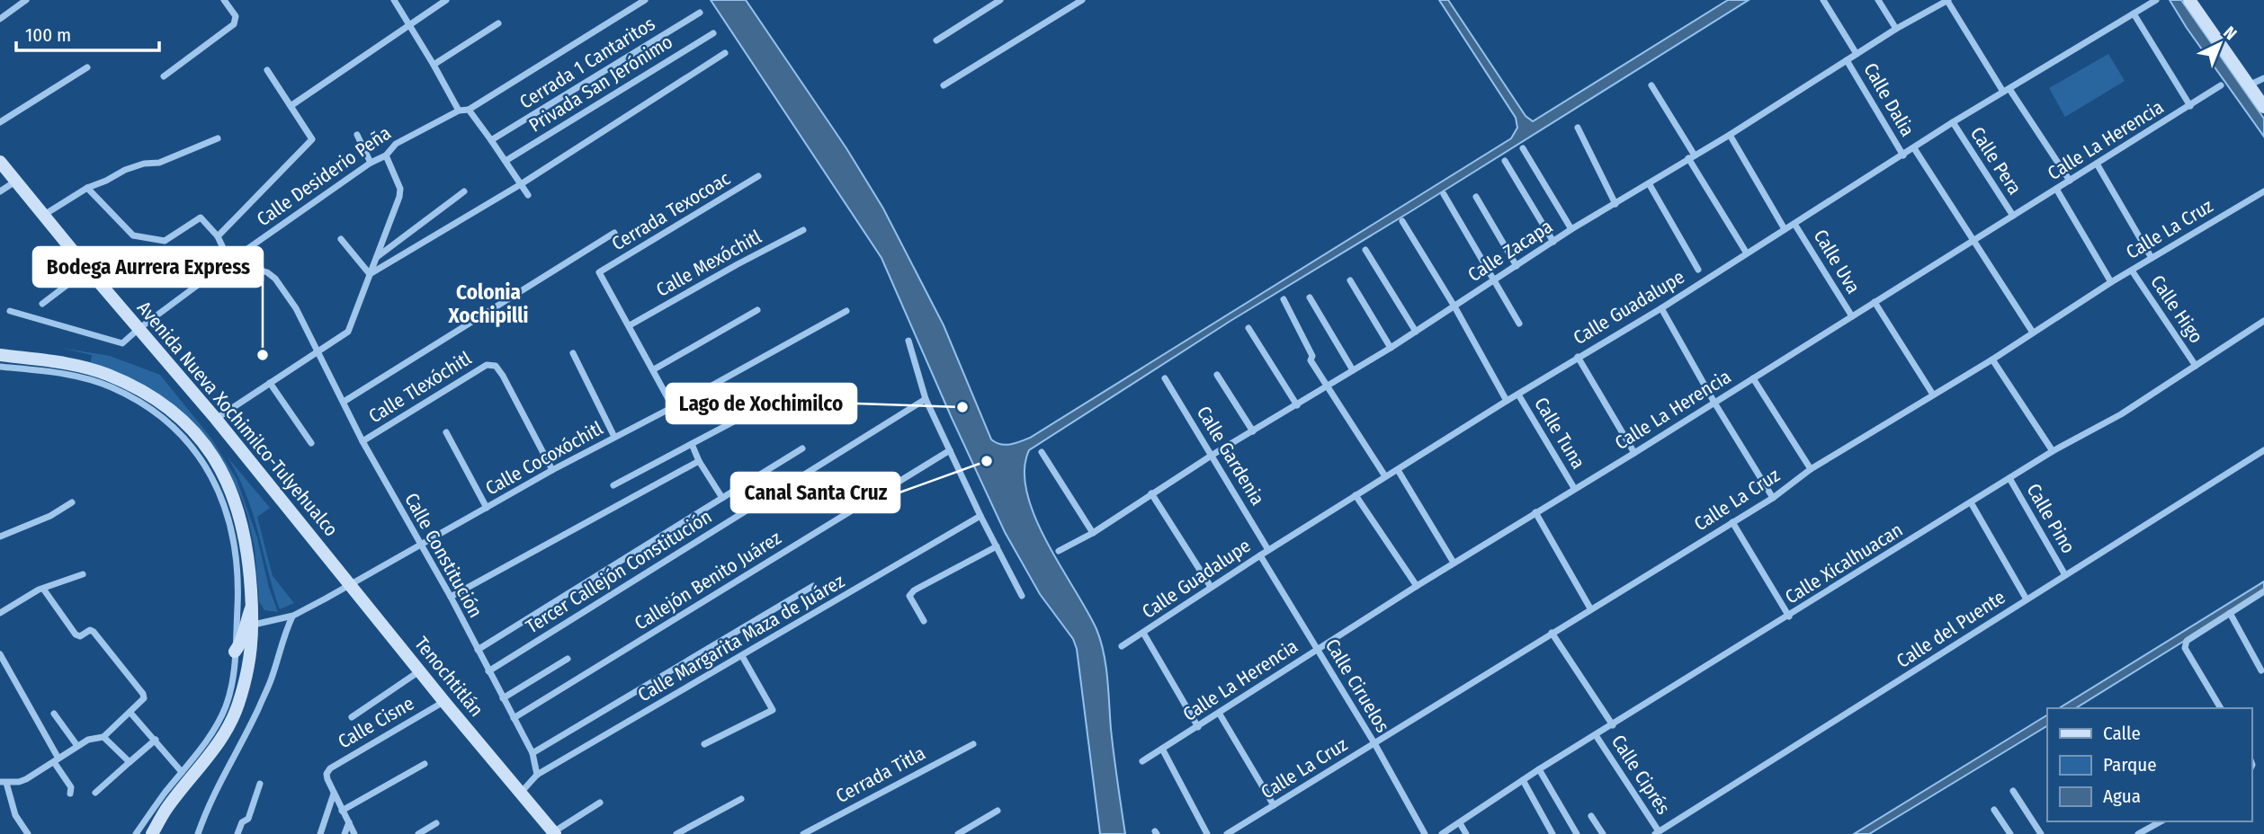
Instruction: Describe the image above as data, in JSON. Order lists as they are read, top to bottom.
{
  "streets": {
    "main road": ["Avenida Nueva Xochimilco-Tulyehualco", "Tenochtitlán"],
    "street": [
      "Cerrada 1 Cantaritos",
      "Privada San Jerónimo",
      "Calle Dalia",
      "Calle La Herencia",
      "Calle Pera",
      "Calle Desiderio Peña",
      "Cerrada Texocoac",
      "Calle La Cruz",
      "Calle Zacapa",
      "Calle Uva",
      "Calle Mexóchitl",
      "Calle Guadalupe",
      "Calle Higo",
      "Calle Tlexóchitl",
      "Calle Tuna",
      "Calle Gardenia",
      "Calle Cocoxóchitl",
      "Calle Pino",
      "Calle Constitución",
      "Calle Xicalhuacan",
      "Tercer Callejón Constitución",
      "Callejón Benito Juárez",
      "Calle del Puente",
      "Calle Margarita Maza de Juárez",
      "Calle Ciruelos",
      "Calle Cisne",
      "Cerrada Titla",
      "Calle Ciprés"
    ]
  },
  "crossings": [
    ["Calle Dalia", "Calle Zacapa"],
    ["Calle Dalia", "Calle Guadalupe"],
    ["Calle La Herencia", "Calle Pera"],
    ["Calle La Herencia", "Calle Uva"],
    ["Calle La Herencia", "Calle Tuna"],
    ["Calle La Herencia", "Calle Ciruelos"],
    ["Calle Pera", "Calle Guadalupe"],
    ["Calle Desiderio Peña", "Avenida Nueva Xochimilco-Tulyehualco"],
    ["Calle Desiderio Peña", "Calle Constitución"],
    ["Cerrada Texocoac", "Calle Mexóchitl"],
    ["Calle La Cruz", "Calle Higo"],
    ["Calle La Cruz", "Calle Ciruelos"],
    ["Calle Zacapa", "Calle Gardenia"],
    ["Calle Uva", "Calle Guadalupe"],
    ["Calle Guadalupe", "Calle Tuna"],
    ["Calle Guadalupe", "Calle Gardenia"],
    ["Calle Guadalupe", "Calle Ciruelos"],
    ["Calle Higo", "Calle Xicalhuacan"],
    ["Calle Tlexóchitl", "Calle Cocoxóchitl"],
    ["Calle Tlexóchitl", "Calle Constitución"],
    ["Avenida Nueva Xochimilco-Tulyehualco", "Calle Cocoxóchitl"],
    ["Avenida Nueva Xochimilco-Tulyehualco", "Tenochtitlán"],
    ["Calle Cocoxóchitl", "Calle Constitución"],
    ["Calle Cocoxóchitl", "Tenochtitlán"],
    ["Calle Pino", "Calle Xicalhuacan"],
    ["Calle Pino", "Calle del Puente"],
    ["Calle Constitución", "Tercer Callejón Constitución"],
    ["Calle Constitución", "Callejón Benito Juárez"],
    ["Calle Constitución", "Calle Margarita Maza de Juárez"],
    ["Calle Xicalhuacan", "Calle Ciprés"],
    ["Calle del Puente", "Calle Ciprés"],
    ["Calle Margarita Maza de Juárez", "Tenochtitlán"],
    ["Tenochtitlán", "Calle Cisne"]
  ],
  "districts": ["Colonia Xochipilli"],
  "places": ["Bodega Aurrera Express", "Lago de Xochimilco", "Canal Santa Cruz"],
  "legend": ["Calle", "Parque", "Agua"],
  "scale_bar": "100 m",
  "north": "top right"
}
